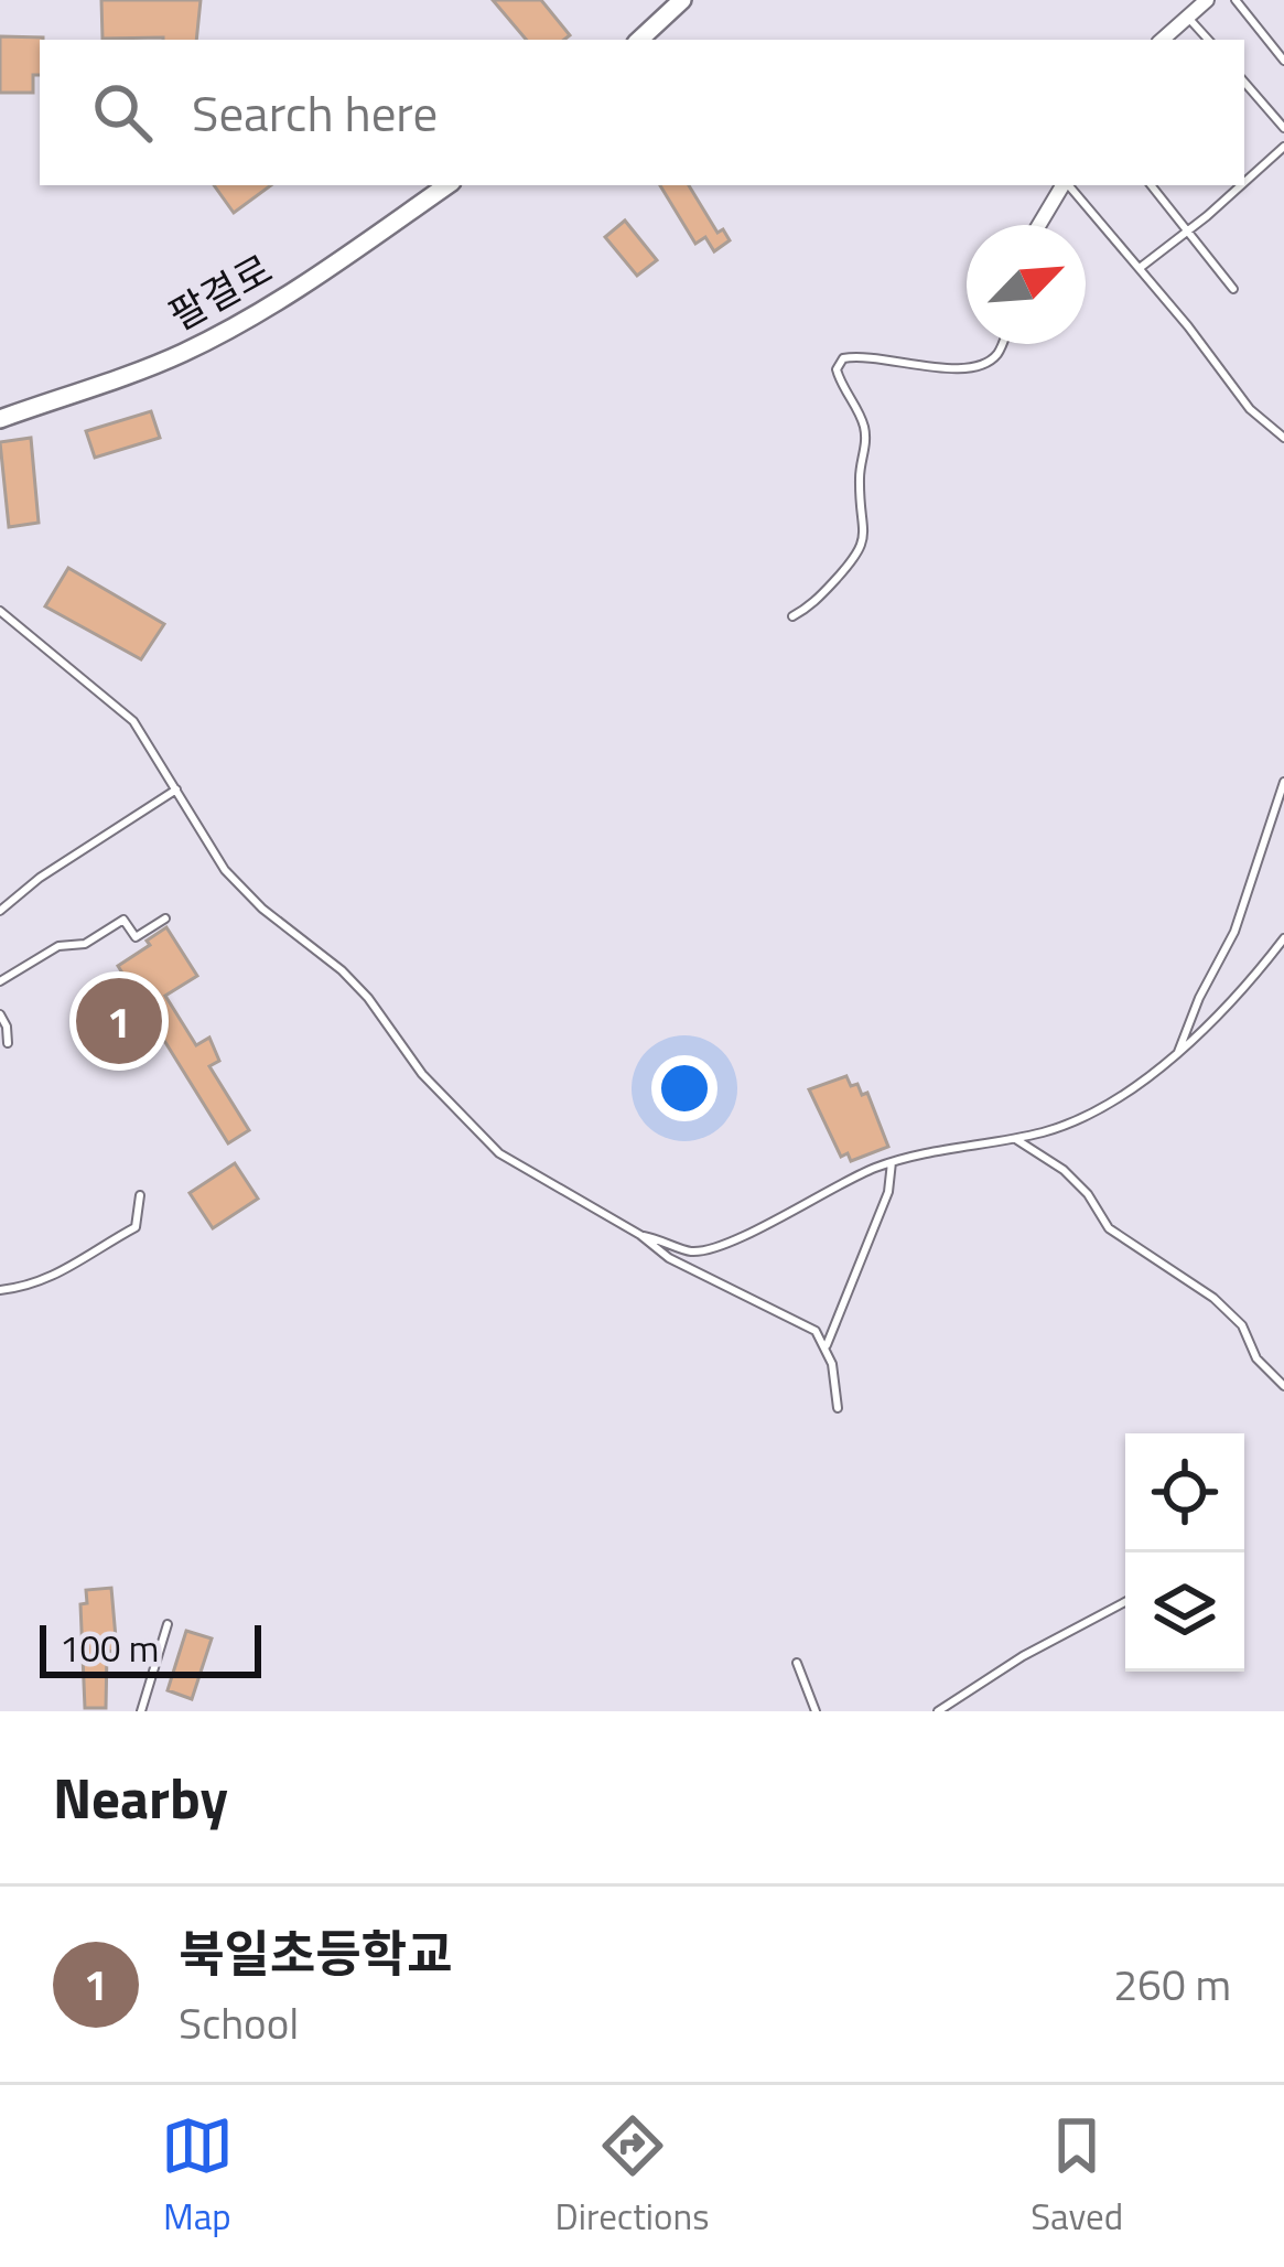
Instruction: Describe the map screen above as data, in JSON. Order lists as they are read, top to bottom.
{
  "streets": {
    "street": ["팔결로"]
  },
  "scale_bar": "100 m",
  "north": "top right",
  "page": {
    "search": "Search here",
    "pins": "1",
    "scale": "100 m",
    "heading": "Nearby",
    "list": [
      {
        "mark": "1",
        "name": "북일초등학교",
        "note": "School",
        "value": "260 m"
      }
    ],
    "nav": ["Map", "Directions", "Saved"]
  }
}
